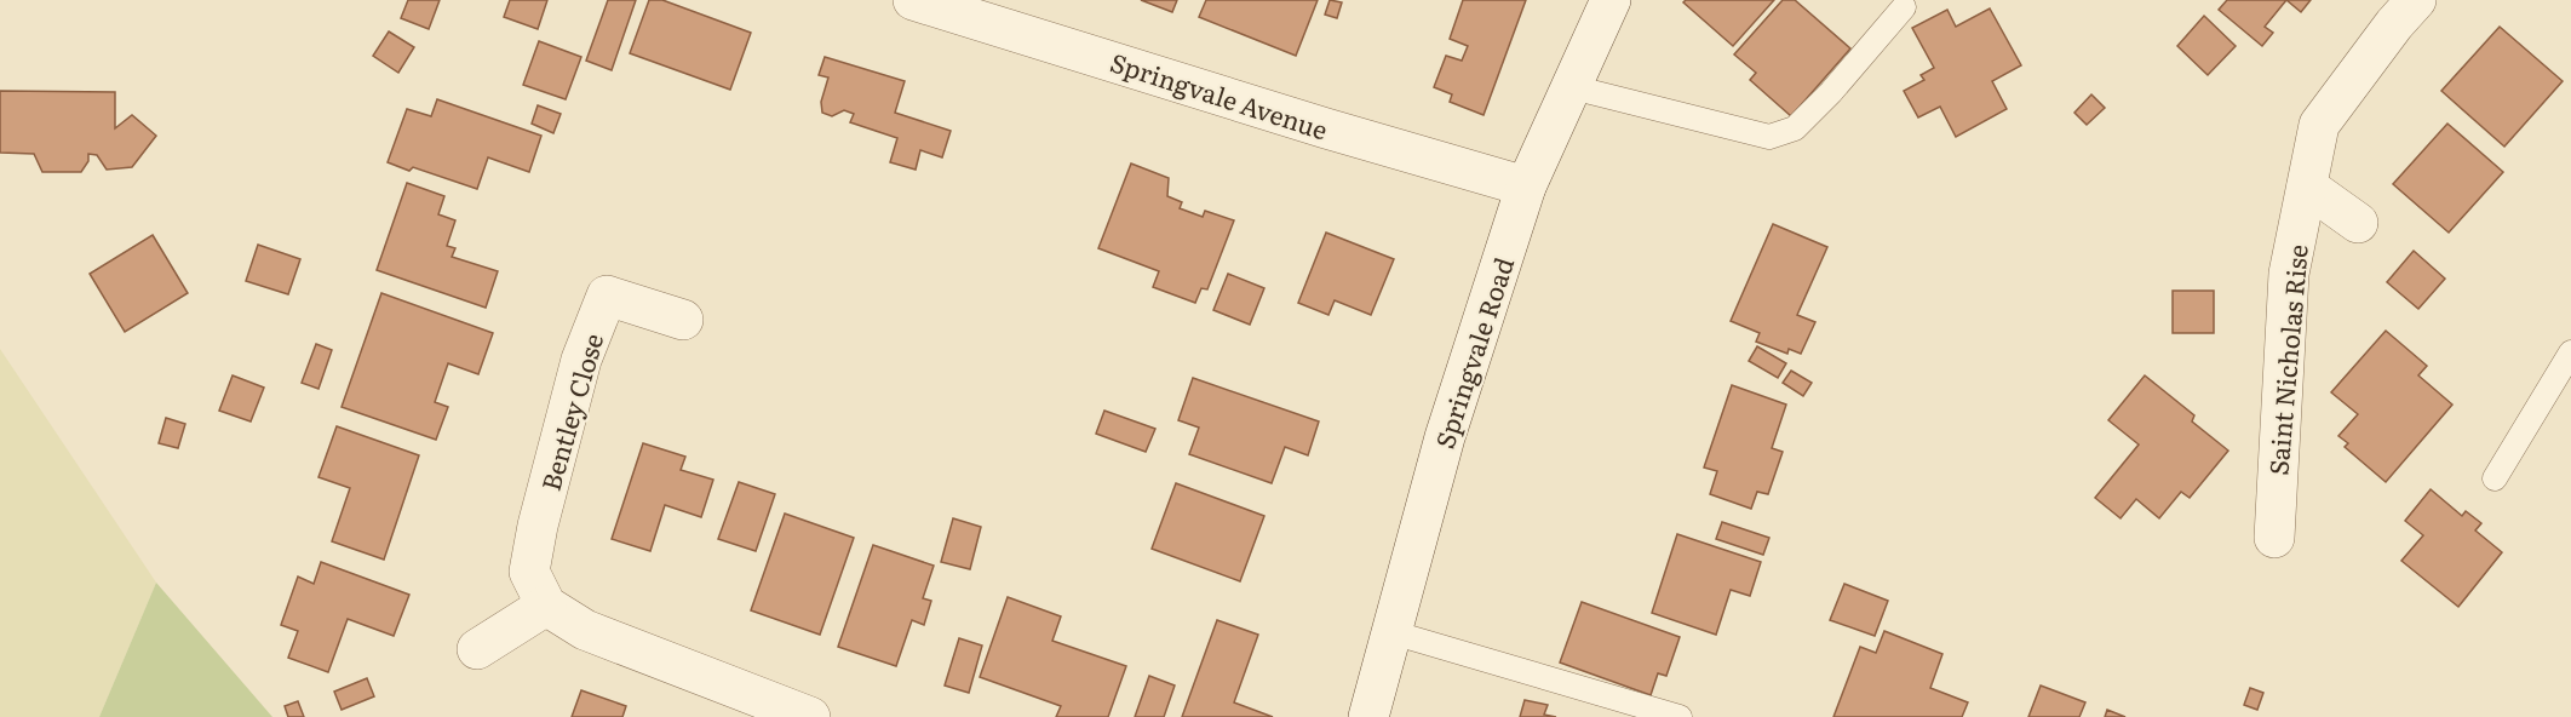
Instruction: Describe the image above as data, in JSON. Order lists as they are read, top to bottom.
{
  "streets": {
    "street": [
      "Springvale Avenue",
      "Springvale Road",
      "Saint Nicholas Rise",
      "Bentley Close"
    ]
  },
  "crossings": [
    ["Springvale Avenue", "Springvale Road"]
  ]
}
